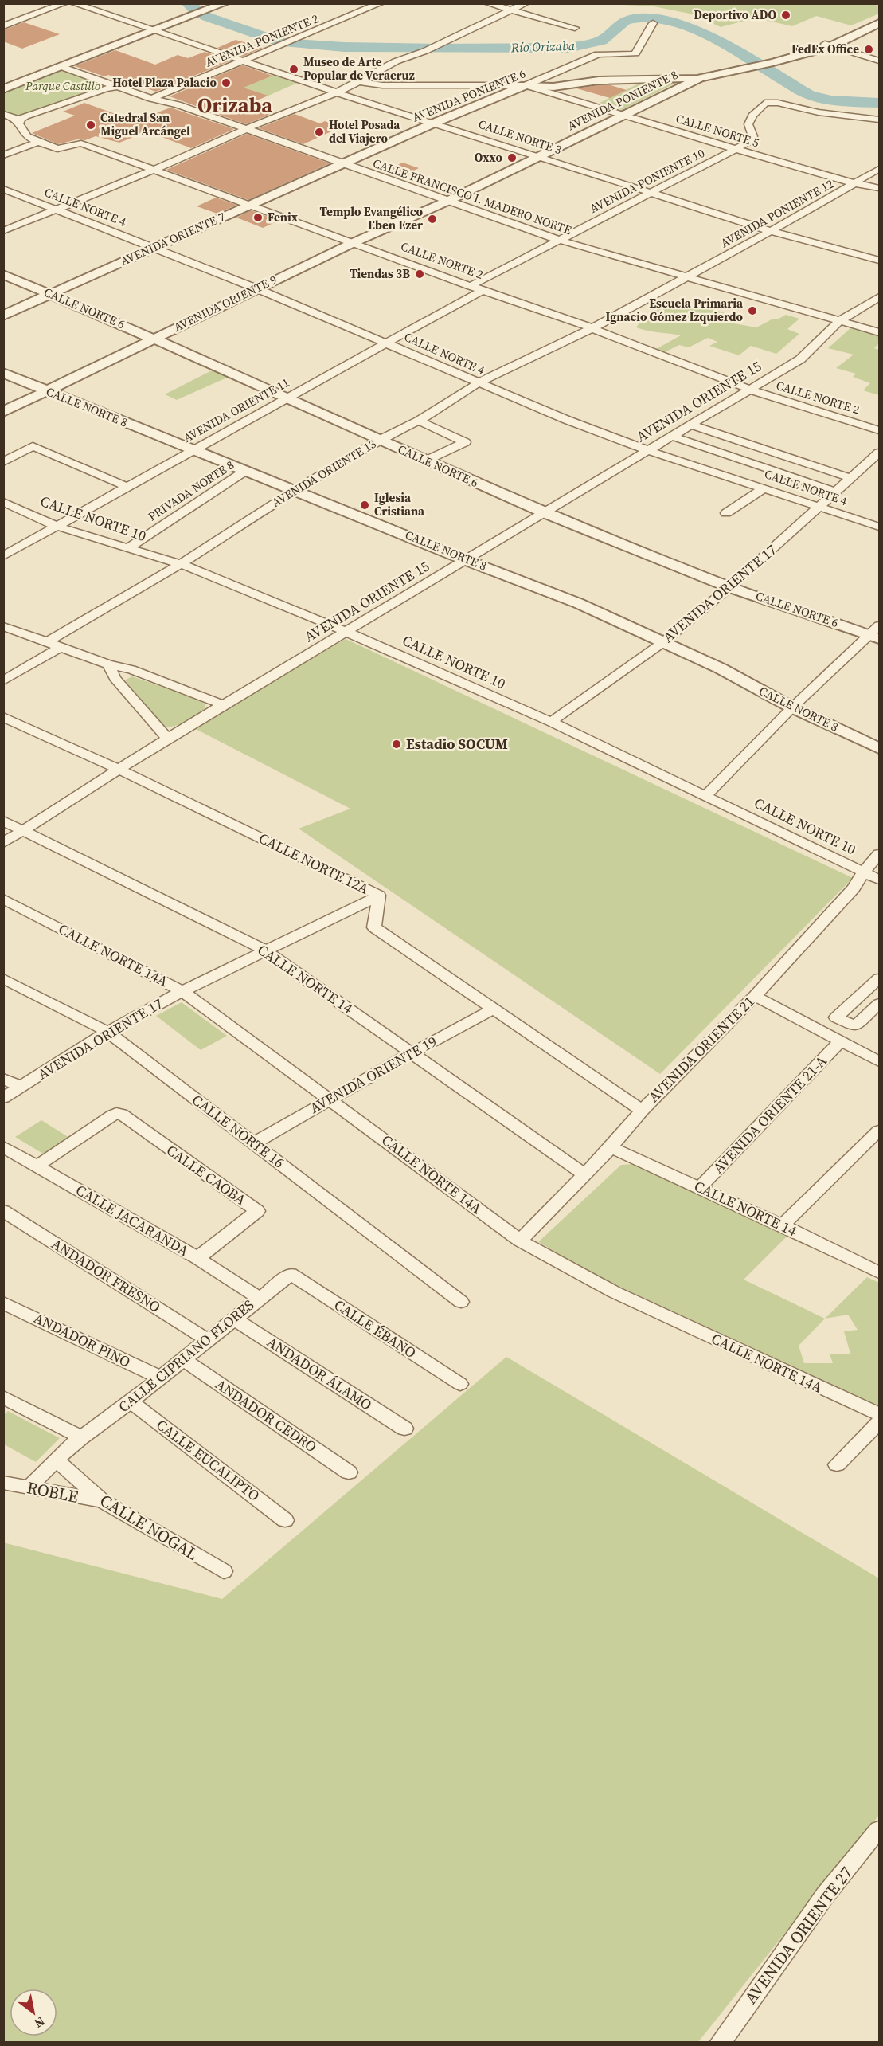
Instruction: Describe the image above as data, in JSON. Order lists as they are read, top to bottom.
{
  "streets": {
    "street": [
      "AVENIDA PONIENTE 2",
      "AVENIDA PONIENTE 6",
      "AVENIDA PONIENTE 8",
      "CALLE NORTE 5",
      "CALLE NORTE 3",
      "AVENIDA PONIENTE 10",
      "CALLE FRANCISCO I. MADERO NORTE",
      "CALLE NORTE 4",
      "AVENIDA PONIENTE 12",
      "AVENIDA ORIENTE 7",
      "CALLE NORTE 2",
      "AVENIDA ORIENTE 9",
      "CALLE NORTE 6",
      "AVENIDA ORIENTE 15",
      "CALLE NORTE 8",
      "AVENIDA ORIENTE 11",
      "AVENIDA ORIENTE 13",
      "PRIVADA NORTE 8",
      "CALLE NORTE 10",
      "AVENIDA ORIENTE 17",
      "CALLE NORTE 12A",
      "CALLE NORTE 14A",
      "CALLE NORTE 14",
      "AVENIDA ORIENTE 21",
      "AVENIDA ORIENTE 19",
      "AVENIDA ORIENTE 21-A",
      "CALLE NORTE 16",
      "CALLE CAOBA",
      "CALLE JACARANDA",
      "ANDADOR FRESNO",
      "CALLE ÉBANO",
      "ANDADOR PINO",
      "CALLE CIPRIANO FLORES",
      "ANDADOR ÁLAMO",
      "ANDADOR CEDRO",
      "CALLE EUCALIPTO",
      "ROBLE",
      "CALLE NOGAL",
      "AVENIDA ORIENTE 27"
    ]
  },
  "crossings": [
    ["AVENIDA PONIENTE 2", "CALLE NORTE 3"],
    ["AVENIDA PONIENTE 2", "CALLE FRANCISCO I. MADERO NORTE"],
    ["AVENIDA PONIENTE 6", "CALLE NORTE 3"],
    ["AVENIDA PONIENTE 6", "CALLE FRANCISCO I. MADERO NORTE"],
    ["AVENIDA PONIENTE 6", "AVENIDA ORIENTE 7"],
    ["AVENIDA PONIENTE 8", "CALLE NORTE 5"],
    ["AVENIDA PONIENTE 8", "CALLE NORTE 3"],
    ["AVENIDA PONIENTE 8", "CALLE FRANCISCO I. MADERO NORTE"],
    ["AVENIDA PONIENTE 8", "AVENIDA ORIENTE 9"],
    ["CALLE NORTE 5", "AVENIDA PONIENTE 10"],
    ["CALLE NORTE 5", "AVENIDA PONIENTE 12"],
    ["CALLE NORTE 3", "AVENIDA PONIENTE 10"],
    ["CALLE NORTE 3", "AVENIDA PONIENTE 12"],
    ["AVENIDA PONIENTE 10", "CALLE FRANCISCO I. MADERO NORTE"],
    ["CALLE FRANCISCO I. MADERO NORTE", "AVENIDA PONIENTE 12"],
    ["CALLE FRANCISCO I. MADERO NORTE", "AVENIDA ORIENTE 7"],
    ["CALLE FRANCISCO I. MADERO NORTE", "AVENIDA ORIENTE 9"],
    ["CALLE FRANCISCO I. MADERO NORTE", "AVENIDA ORIENTE 15"],
    ["CALLE FRANCISCO I. MADERO NORTE", "AVENIDA ORIENTE 13"],
    ["CALLE NORTE 4", "AVENIDA ORIENTE 7"],
    ["CALLE NORTE 4", "AVENIDA ORIENTE 9"],
    ["CALLE NORTE 4", "AVENIDA ORIENTE 15"],
    ["CALLE NORTE 4", "AVENIDA ORIENTE 11"],
    ["CALLE NORTE 4", "AVENIDA ORIENTE 13"],
    ["CALLE NORTE 4", "AVENIDA ORIENTE 17"],
    ["AVENIDA PONIENTE 12", "AVENIDA ORIENTE 13"],
    ["AVENIDA ORIENTE 7", "CALLE NORTE 2"],
    ["AVENIDA ORIENTE 7", "CALLE NORTE 6"],
    ["CALLE NORTE 2", "AVENIDA ORIENTE 9"],
    ["CALLE NORTE 2", "AVENIDA ORIENTE 15"],
    ["CALLE NORTE 2", "AVENIDA ORIENTE 11"],
    ["CALLE NORTE 2", "AVENIDA ORIENTE 13"],
    ["AVENIDA ORIENTE 9", "CALLE NORTE 6"],
    ["AVENIDA ORIENTE 9", "CALLE NORTE 8"],
    ["CALLE NORTE 6", "AVENIDA ORIENTE 15"],
    ["CALLE NORTE 6", "AVENIDA ORIENTE 11"],
    ["CALLE NORTE 6", "AVENIDA ORIENTE 13"],
    ["CALLE NORTE 6", "AVENIDA ORIENTE 17"],
    ["AVENIDA ORIENTE 15", "CALLE NORTE 8"],
    ["AVENIDA ORIENTE 15", "CALLE NORTE 10"],
    ["AVENIDA ORIENTE 15", "CALLE NORTE 12A"],
    ["AVENIDA ORIENTE 15", "CALLE NORTE 14"],
    ["CALLE NORTE 8", "AVENIDA ORIENTE 11"],
    ["CALLE NORTE 8", "AVENIDA ORIENTE 13"],
    ["CALLE NORTE 8", "PRIVADA NORTE 8"],
    ["CALLE NORTE 8", "AVENIDA ORIENTE 17"],
    ["AVENIDA ORIENTE 11", "CALLE NORTE 10"],
    ["AVENIDA ORIENTE 13", "CALLE NORTE 10"],
    ["PRIVADA NORTE 8", "CALLE NORTE 10"],
    ["CALLE NORTE 10", "AVENIDA ORIENTE 17"],
    ["CALLE NORTE 10", "AVENIDA ORIENTE 21"],
    ["AVENIDA ORIENTE 17", "CALLE NORTE 12A"],
    ["AVENIDA ORIENTE 17", "CALLE NORTE 14A"],
    ["AVENIDA ORIENTE 17", "CALLE NORTE 14"],
    ["AVENIDA ORIENTE 17", "CALLE NORTE 16"],
    ["CALLE NORTE 12A", "AVENIDA ORIENTE 21"],
    ["CALLE NORTE 12A", "AVENIDA ORIENTE 19"],
    ["CALLE NORTE 14A", "AVENIDA ORIENTE 21"],
    ["CALLE NORTE 14A", "AVENIDA ORIENTE 19"],
    ["CALLE NORTE 14", "AVENIDA ORIENTE 21"],
    ["CALLE NORTE 14", "AVENIDA ORIENTE 19"],
    ["CALLE NORTE 14", "AVENIDA ORIENTE 21-A"],
    ["AVENIDA ORIENTE 19", "CALLE NORTE 16"],
    ["CALLE CAOBA", "CALLE JACARANDA"],
    ["CALLE JACARANDA", "CALLE CIPRIANO FLORES"],
    ["ANDADOR FRESNO", "CALLE CIPRIANO FLORES"],
    ["CALLE ÉBANO", "CALLE CIPRIANO FLORES"],
    ["ANDADOR PINO", "CALLE CIPRIANO FLORES"],
    ["CALLE CIPRIANO FLORES", "ANDADOR ÁLAMO"],
    ["CALLE CIPRIANO FLORES", "ANDADOR CEDRO"],
    ["CALLE CIPRIANO FLORES", "CALLE EUCALIPTO"],
    ["CALLE CIPRIANO FLORES", "ROBLE"],
    ["CALLE CIPRIANO FLORES", "CALLE NOGAL"],
    ["ROBLE", "CALLE NOGAL"]
  ],
  "districts": ["Orizaba"],
  "water": ["Río Orizaba"],
  "parks": ["Parque Castillo"],
  "places": [
    "Deportivo ADO",
    "FedEx Office",
    "Museo de Arte Popular de Veracruz",
    "Hotel Plaza Palacio",
    "Catedral San Miguel Arcángel",
    "Hotel Posada del Viajero",
    "Oxxo",
    "Fenix",
    "Templo Evangélico Eben Ezer",
    "Tiendas 3B",
    "Escuela Primaria Ignacio Gómez Izquierdo",
    "Iglesia Cristiana",
    "Estadio SOCUM"
  ],
  "north": "bottom right"
}
